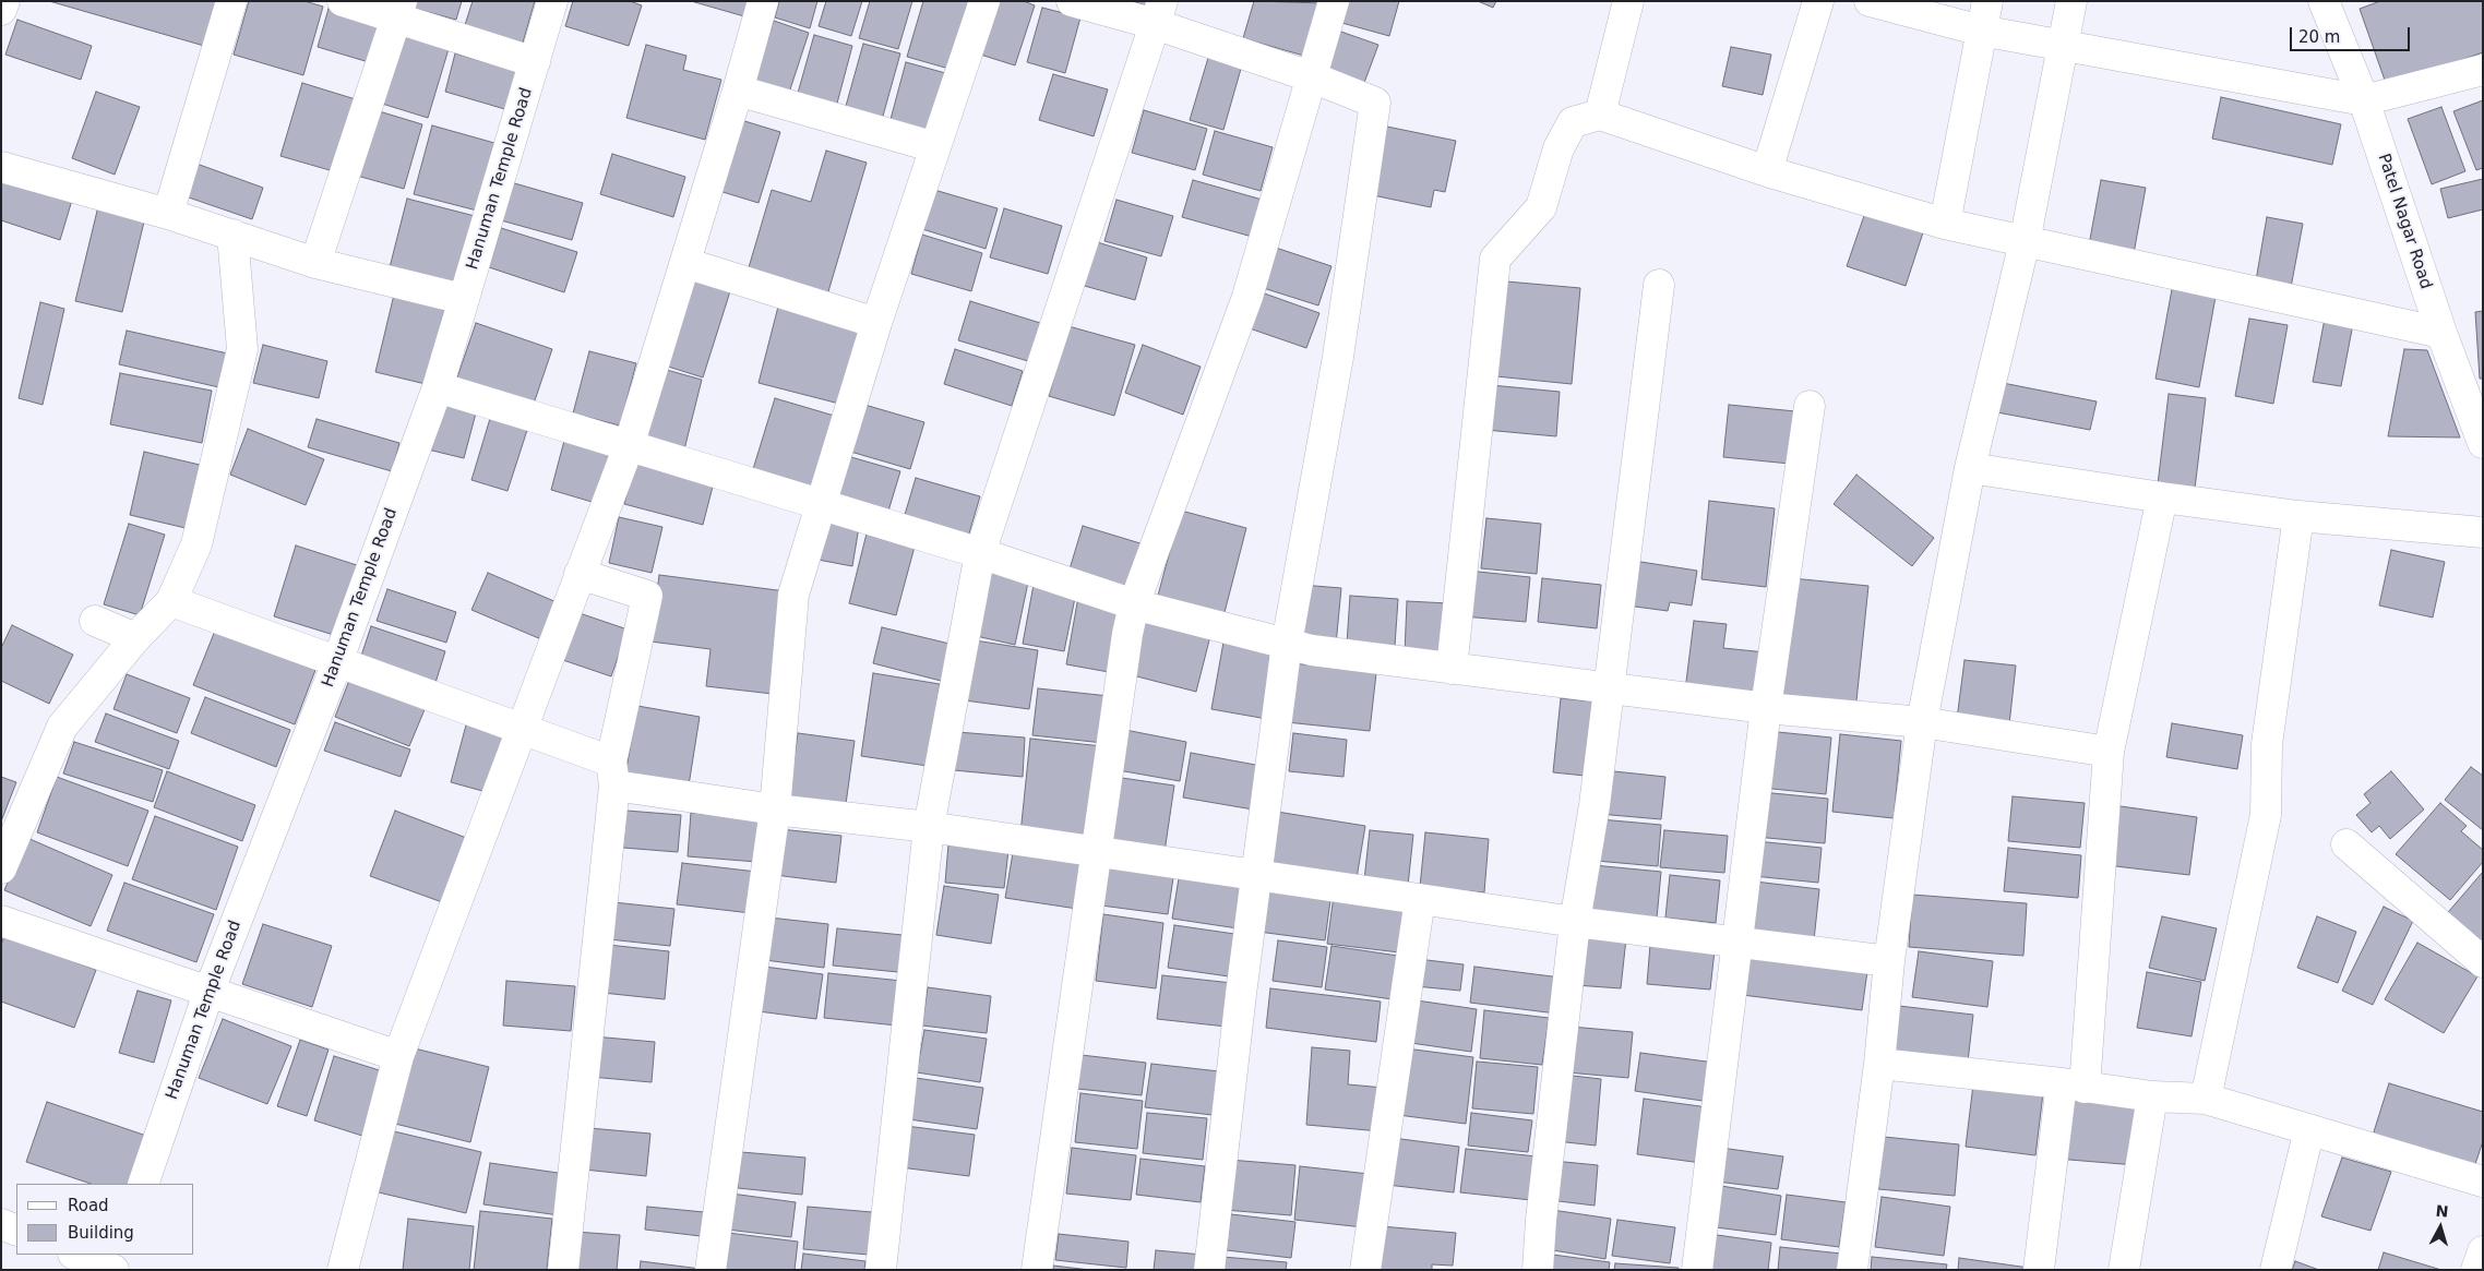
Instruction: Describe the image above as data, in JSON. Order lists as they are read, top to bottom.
{
  "streets": {
    "street": ["Hanuman Temple Road", "Patel Nagar Road"]
  },
  "legend": ["Road", "Building"],
  "scale_bar": "20 m",
  "north": "top"
}
